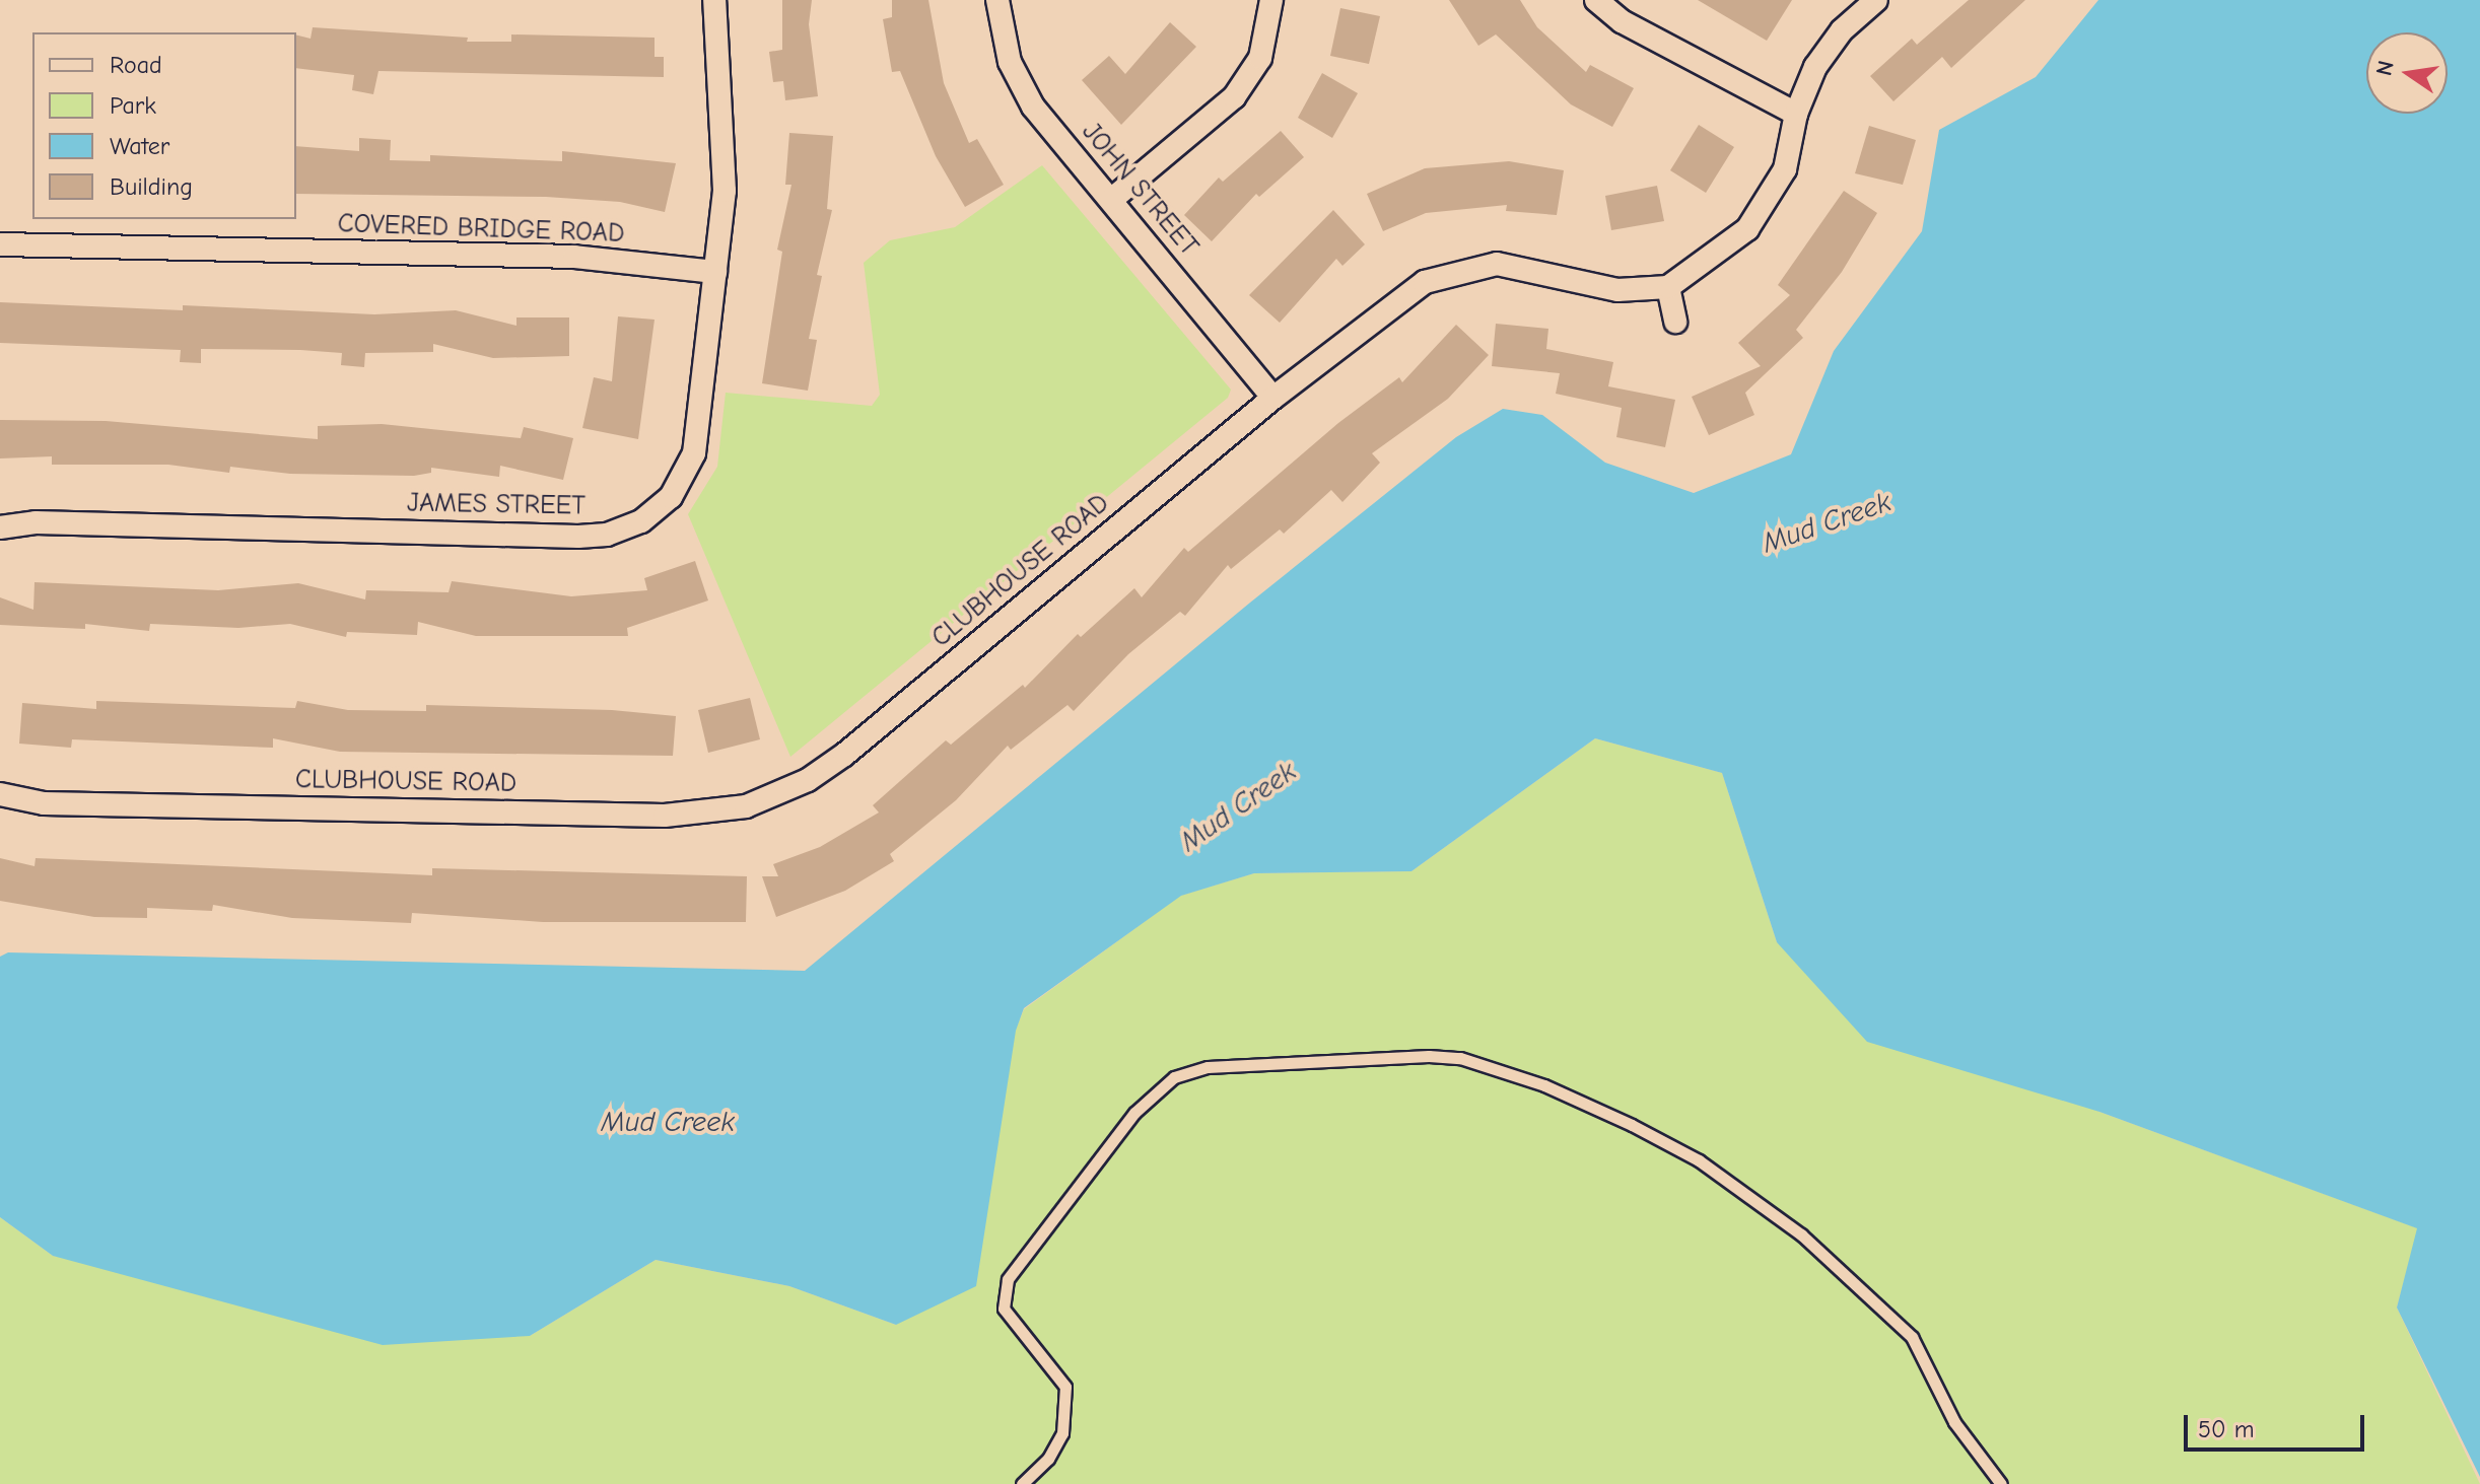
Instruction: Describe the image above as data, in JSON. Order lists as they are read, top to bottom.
{
  "streets": {
    "street": [
      "JOHN STREET",
      "COVERED BRIDGE ROAD",
      "JAMES STREET",
      "CLUBHOUSE ROAD"
    ]
  },
  "crossings": [
    ["JOHN STREET", "CLUBHOUSE ROAD"],
    ["COVERED BRIDGE ROAD", "JAMES STREET"]
  ],
  "water": ["Mud Creek"],
  "legend": [
    "Road",
    "Park",
    "Water",
    "Building"
  ],
  "scale_bar": "50 m",
  "north": "left"
}
